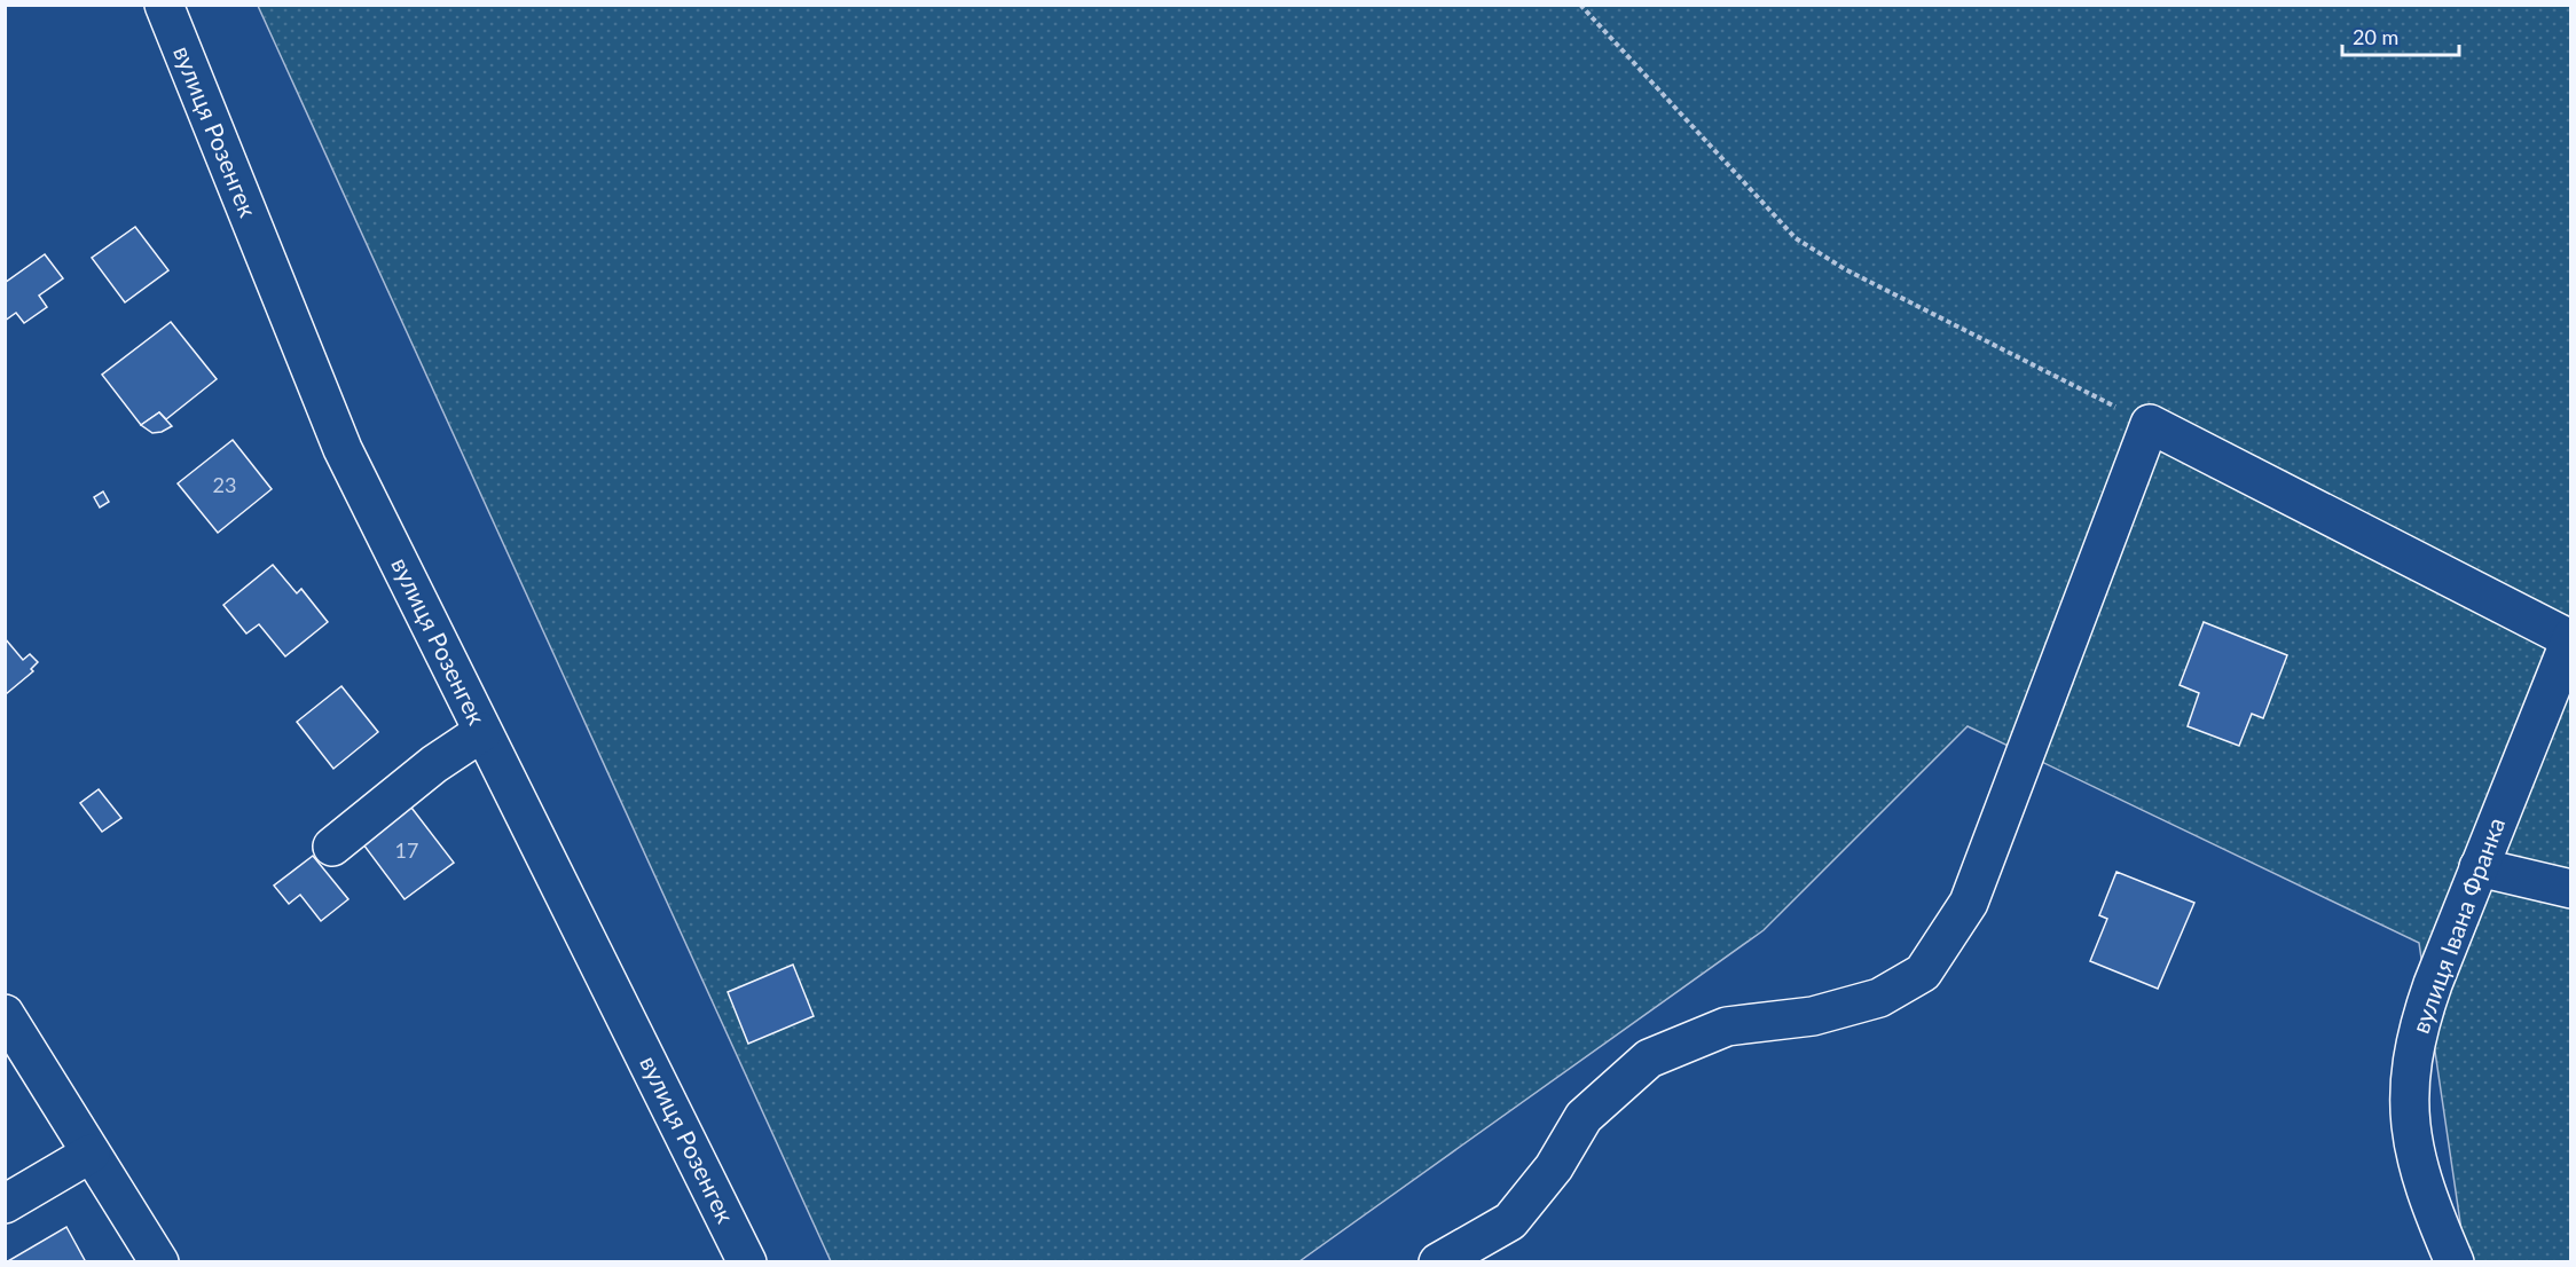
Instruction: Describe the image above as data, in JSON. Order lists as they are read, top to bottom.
{
  "streets": {
    "street": ["вулиця Розенгек", "вулиця Івана Франка"]
  },
  "house_numbers": ["23", "17"],
  "scale_bar": "20 m"
}
